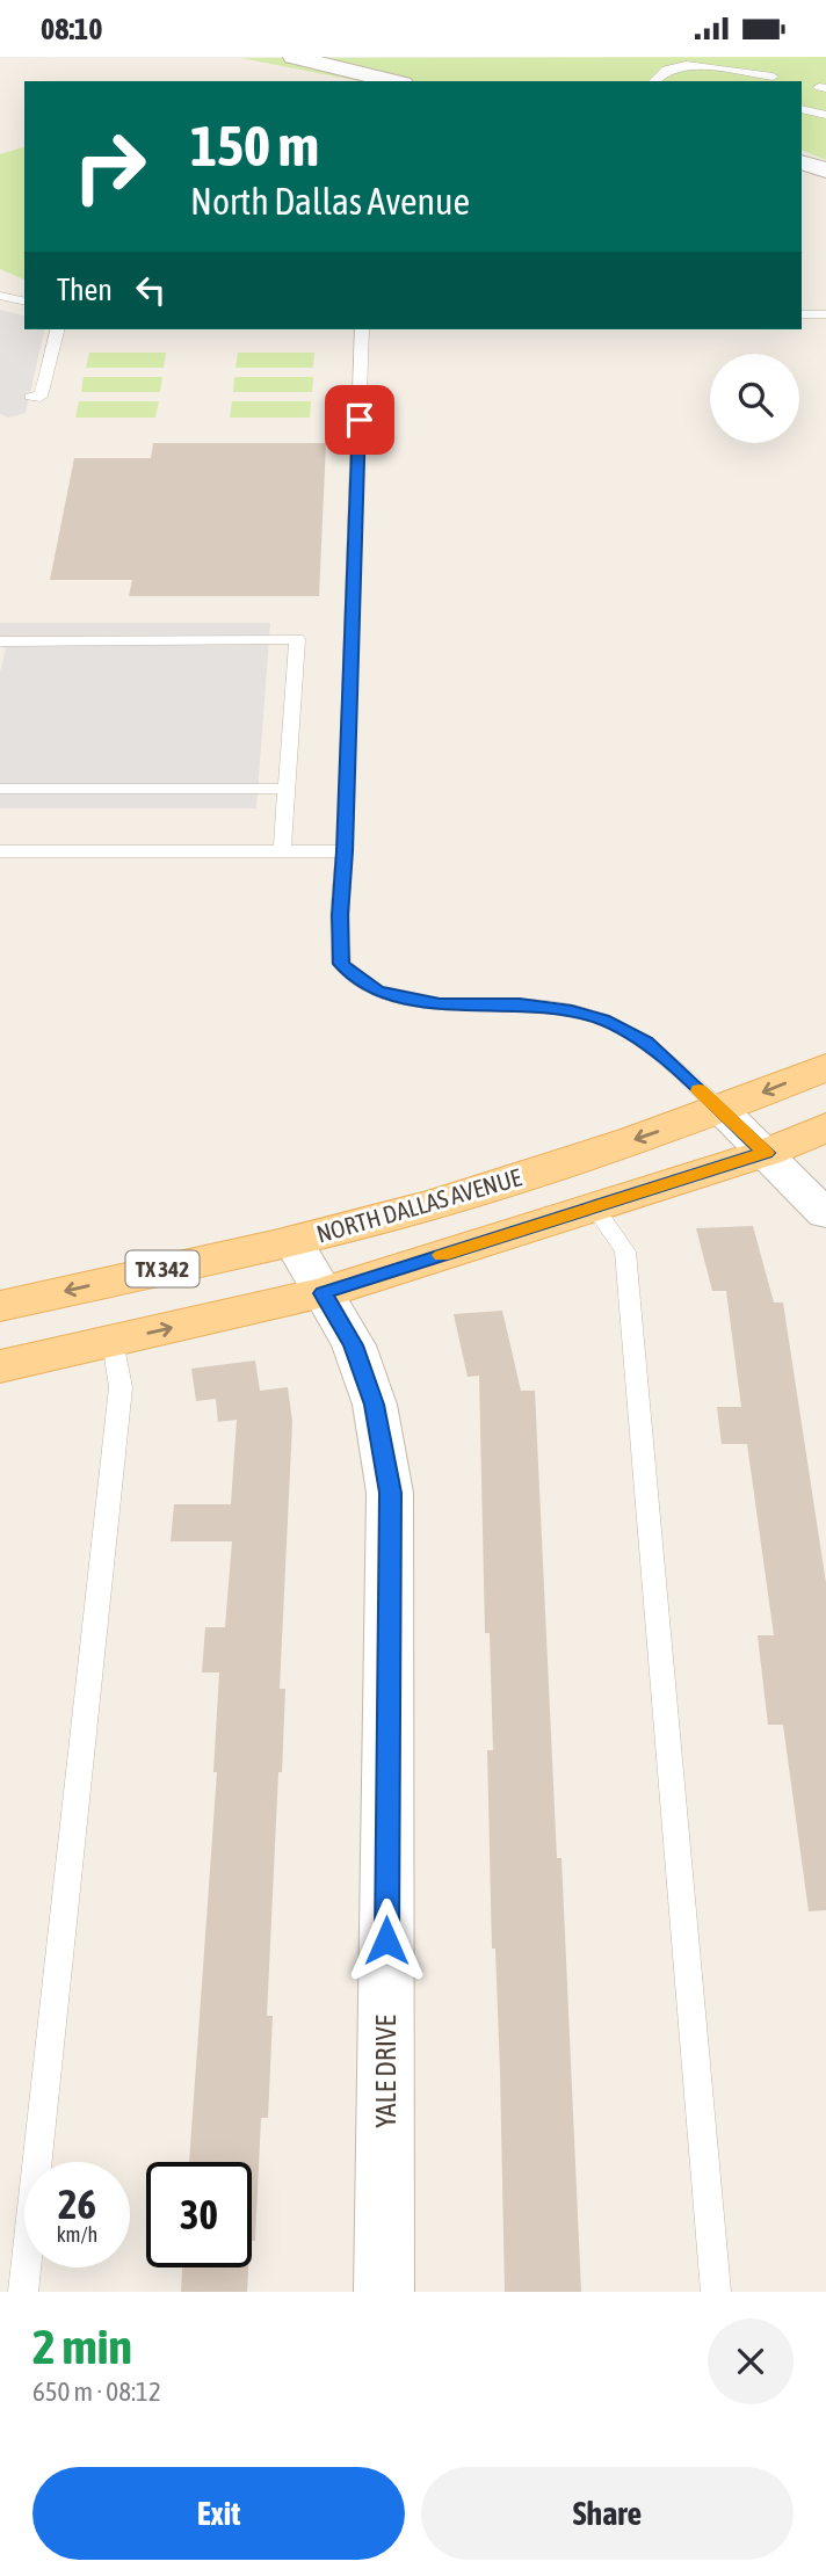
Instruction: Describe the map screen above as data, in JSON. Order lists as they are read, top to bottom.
{
  "streets": {
    "main road": ["NORTH DALLAS AVENUE", "TX 342"],
    "street": ["YALE DRIVE"]
  },
  "crossings": [
    ["NORTH DALLAS AVENUE", "YALE DRIVE"],
    ["TX 342", "YALE DRIVE"]
  ],
  "page": {
    "status": "08:10",
    "turn": ["150 m", "North Dallas Avenue"],
    "then": "Then",
    "speed": "26 km/h",
    "limit": "30",
    "heading": ["2 min", "650 m · 08:12"],
    "buttons": ["Exit", "Share"]
  }
}
